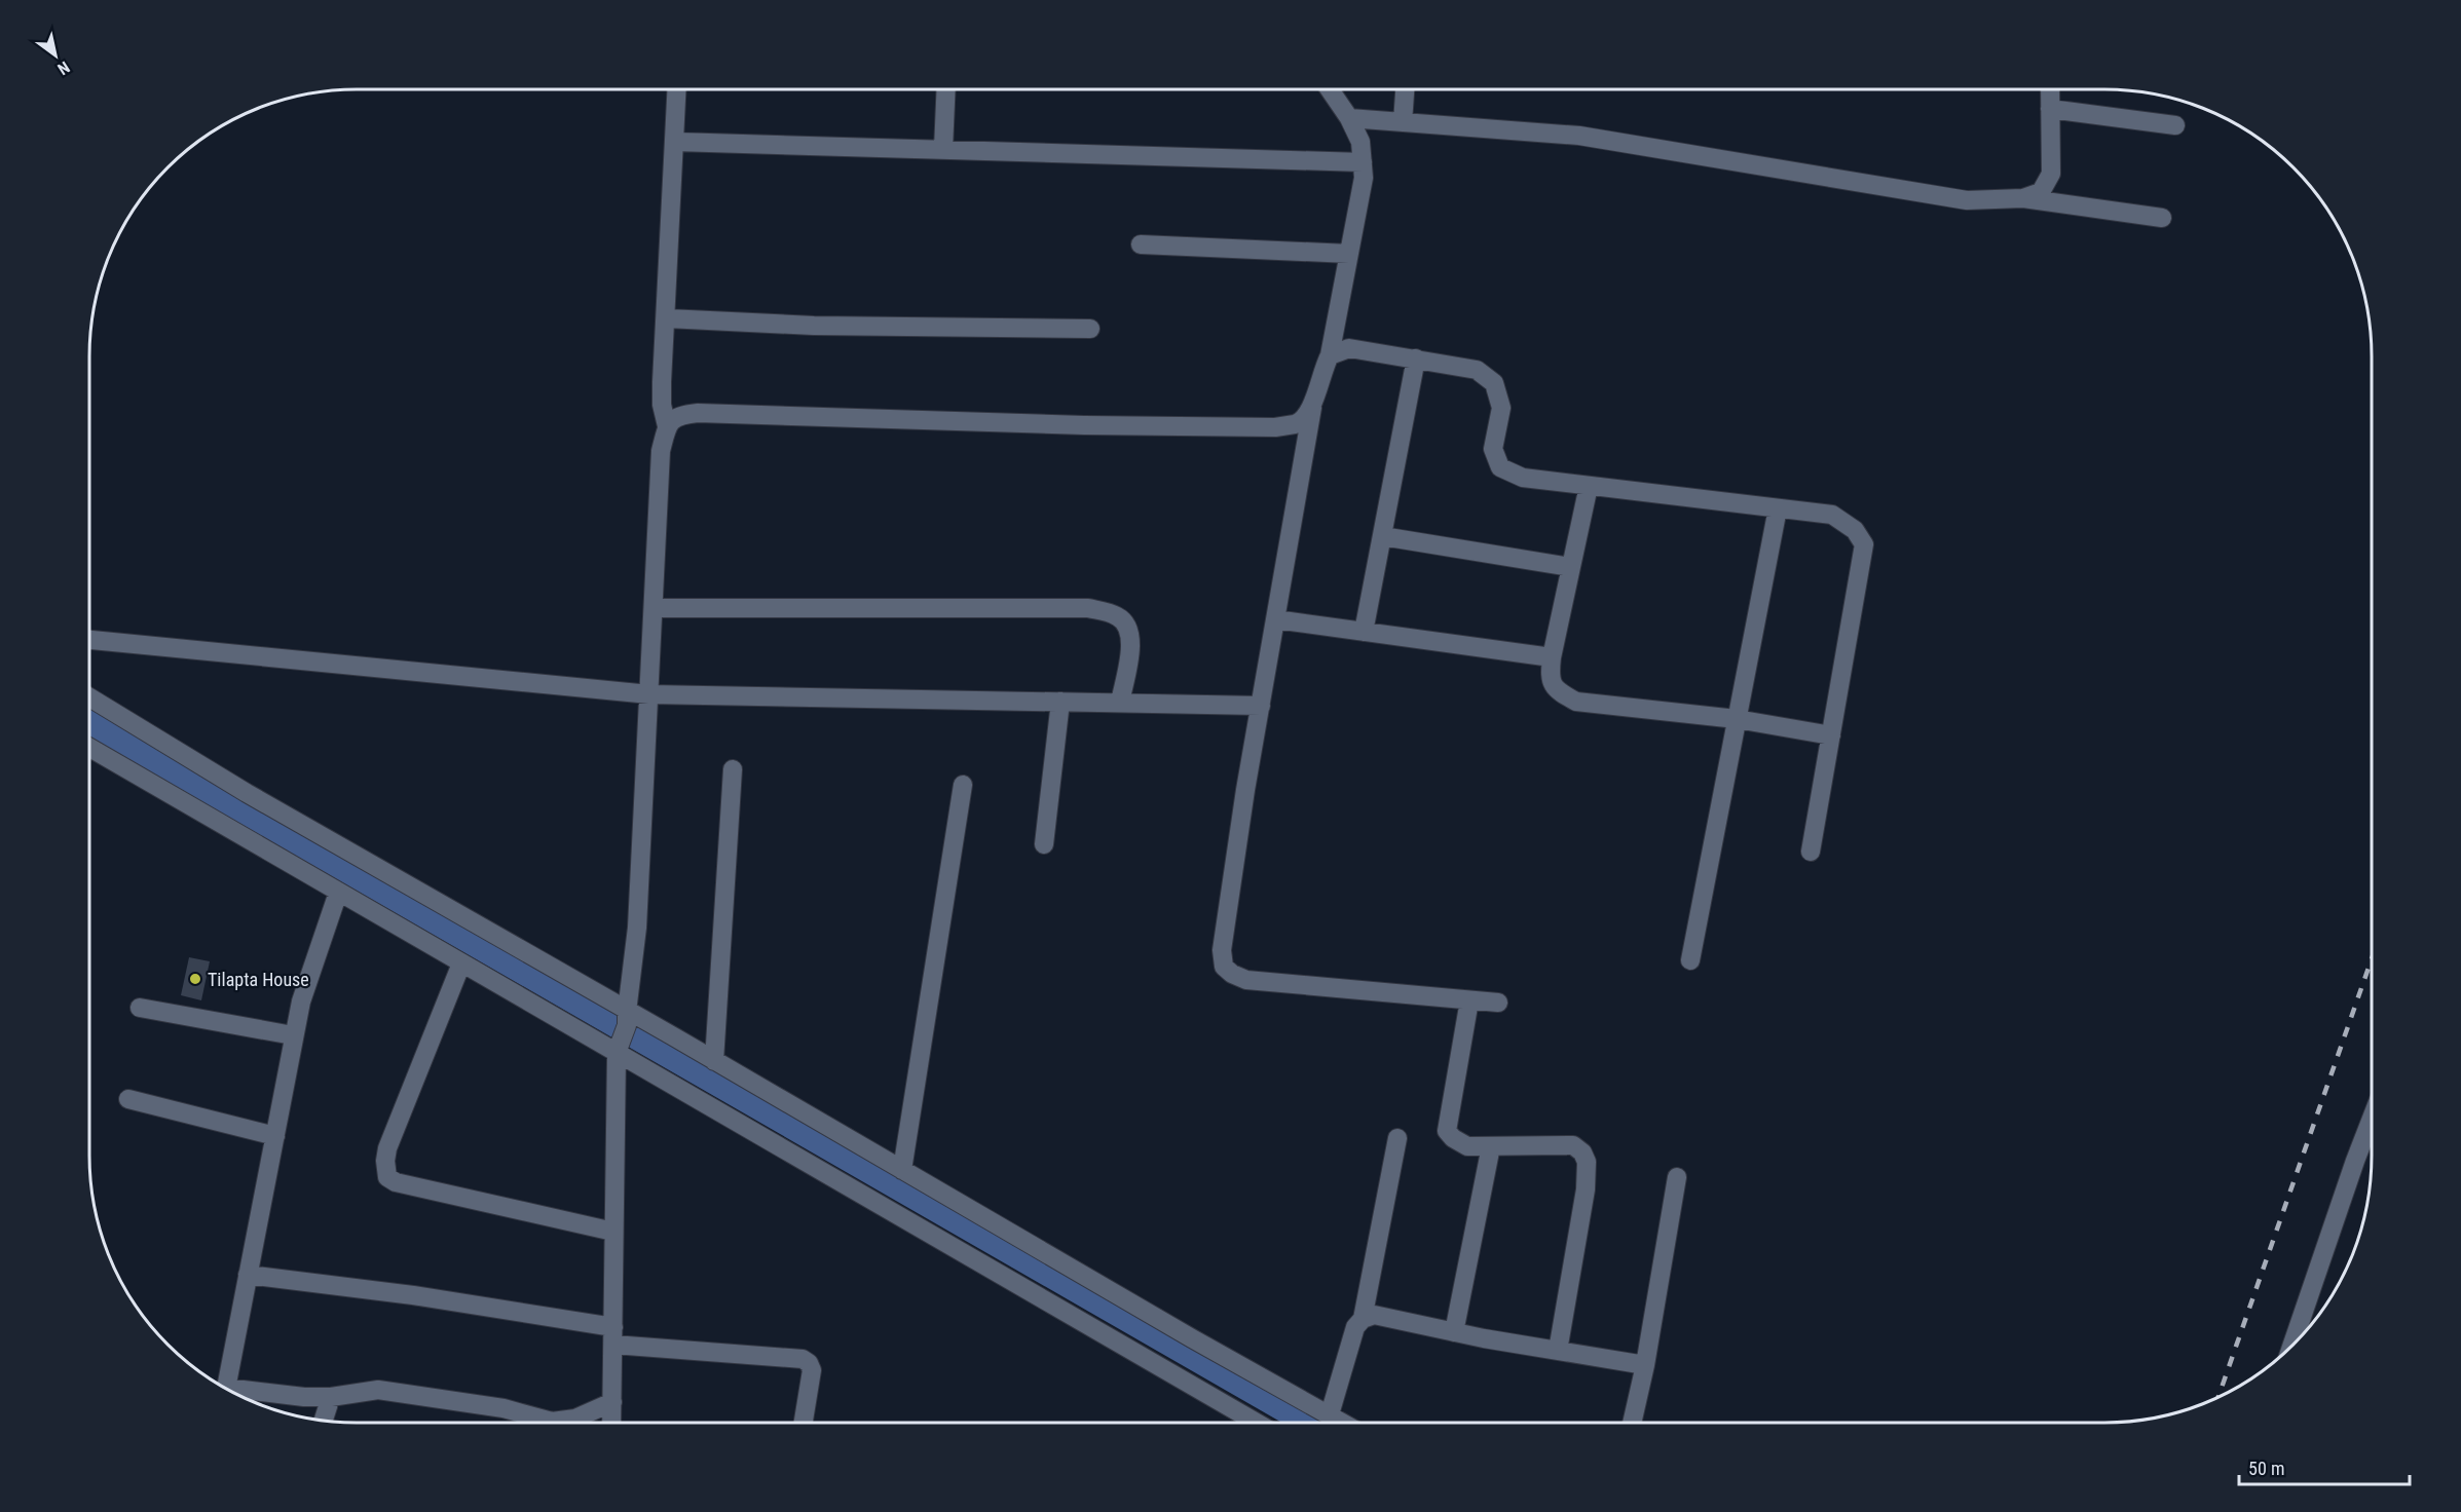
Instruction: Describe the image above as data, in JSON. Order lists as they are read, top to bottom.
{
  "places": ["Tilapta House"],
  "scale_bar": "50 m",
  "north": "bottom right"
}
